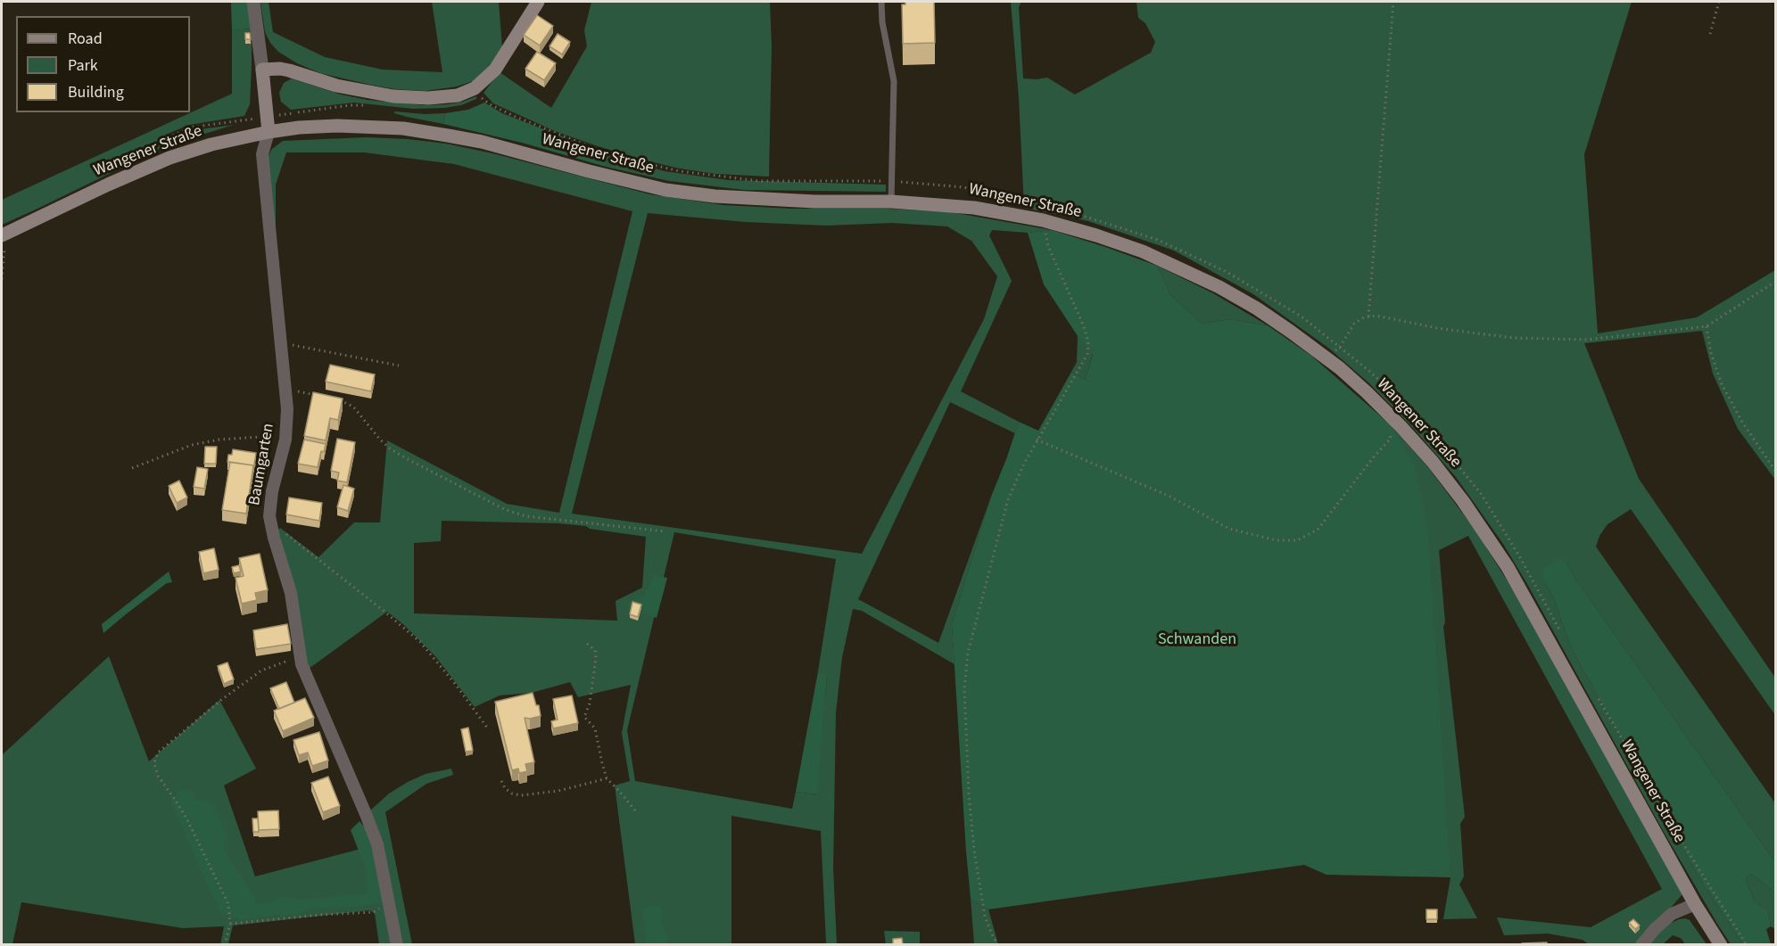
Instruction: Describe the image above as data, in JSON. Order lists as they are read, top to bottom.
{
  "streets": {
    "main road": ["Wangener Straße"],
    "street": ["Baumgarten"]
  },
  "crossings": [
    ["Wangener Straße", "Baumgarten"]
  ],
  "parks": ["Schwanden"],
  "legend": ["Road", "Park", "Building"]
}
